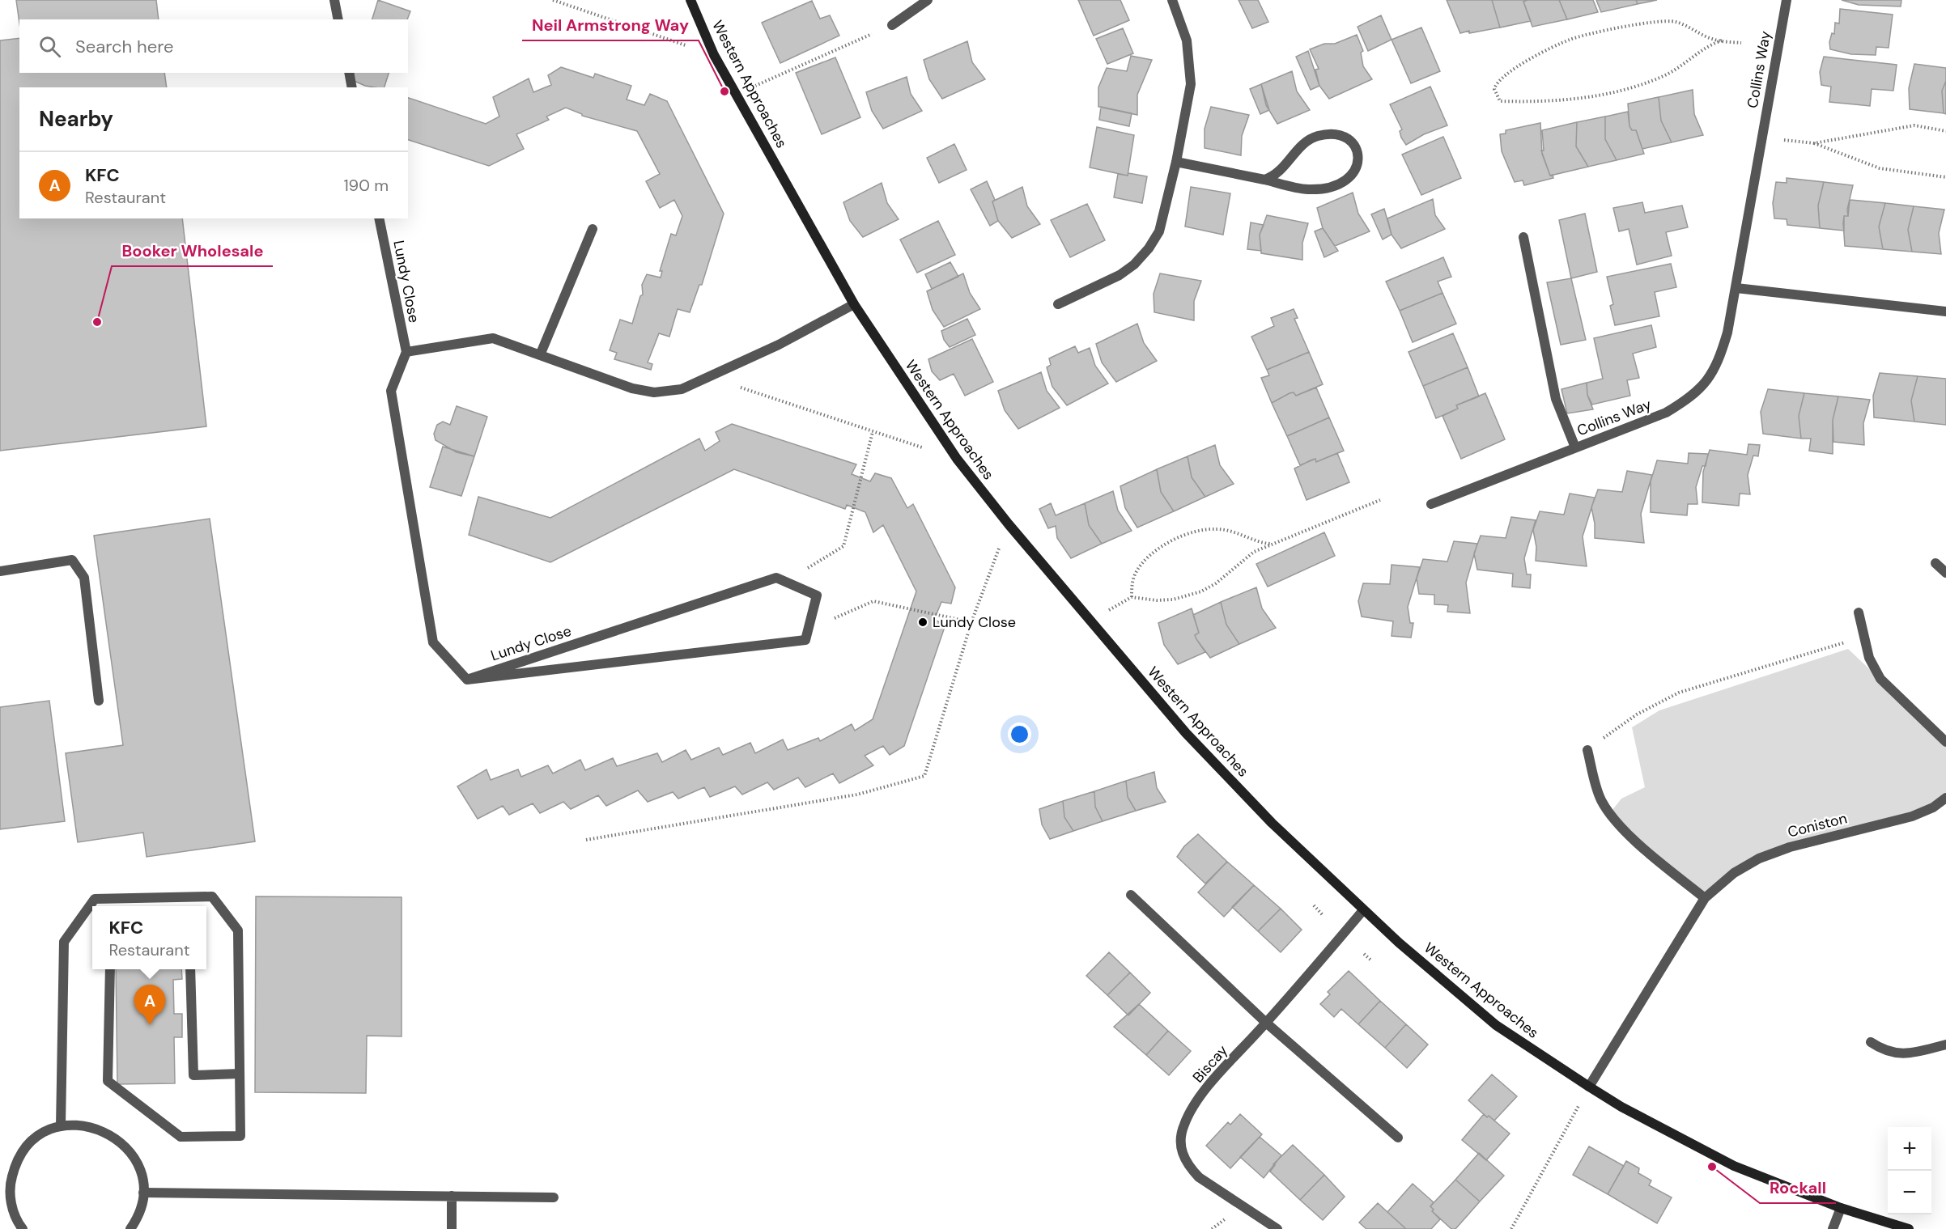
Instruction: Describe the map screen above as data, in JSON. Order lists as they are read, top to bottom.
{
  "streets": {
    "street": [
      "Collins Way",
      "Western Approaches",
      "Lundy Close",
      "Coniston",
      "Biscay"
    ]
  },
  "crossings": [
    ["Western Approaches", "Coniston"],
    ["Western Approaches", "Biscay"]
  ],
  "places": [
    "Neil Armstrong Way",
    "Booker Wholesale",
    "Lundy Close",
    "Rockall"
  ],
  "page": {
    "search": "Search here",
    "heading": "Nearby",
    "list": [
      {
        "mark": "A",
        "name": "KFC",
        "note": "Restaurant",
        "value": "190 m"
      }
    ],
    "popup": ["KFC", "Restaurant"],
    "pins": "A",
    "map_buttons": ["+", "−"]
  }
}
